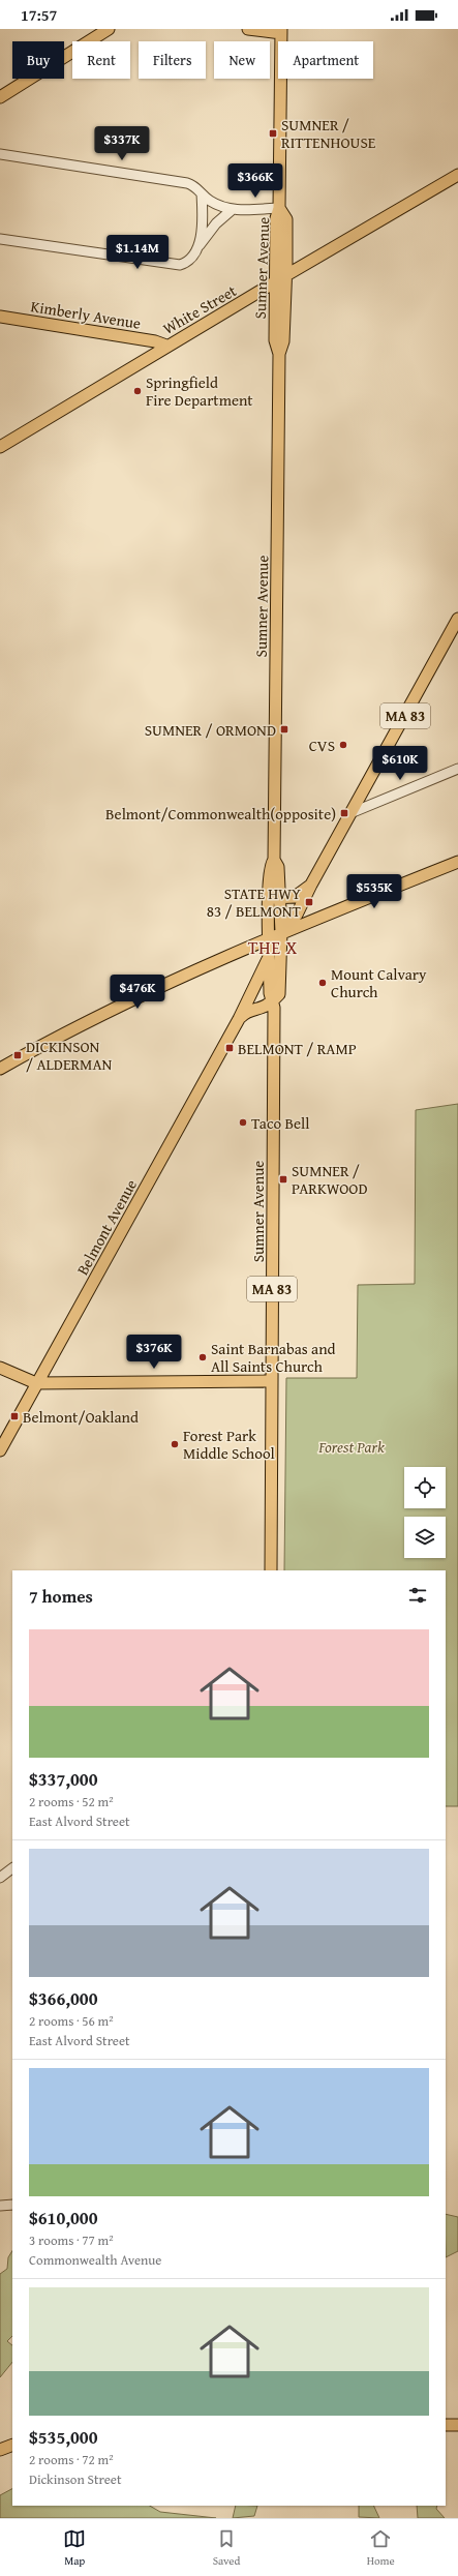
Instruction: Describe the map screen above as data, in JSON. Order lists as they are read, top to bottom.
{
  "streets": {
    "main road": [
      "Sumner Avenue",
      "White Street",
      "Kimberly Avenue",
      "MA 83",
      "Belmont Avenue"
    ]
  },
  "crossings": [
    ["Sumner Avenue", "White Street"],
    ["Sumner Avenue", "MA 83"],
    ["Sumner Avenue", "Belmont Avenue"],
    ["White Street", "Kimberly Avenue"]
  ],
  "districts": ["THE X"],
  "parks": ["Forest Park"],
  "places": {
    "transit": [
      "SUMNER / RITTENHOUSE",
      "SUMNER / ORMOND",
      "Belmont/Commonwealth(opposite)",
      "STATE HWY 83 / BELMONT",
      "BELMONT / RAMP",
      "DICKINSON / ALDERMAN",
      "SUMNER / PARKWOOD",
      "Belmont/Oakland"
    ],
    "other": [
      "Springfield Fire Department",
      "CVS",
      "Mount Calvary Church",
      "Taco Bell",
      "Saint Barnabas and All Saints Church",
      "Forest Park Middle School"
    ]
  },
  "page": {
    "status": "17:57",
    "chip": [
      "Buy",
      "Rent",
      "Filters",
      "New",
      "Apartment"
    ],
    "price": [
      "$337K",
      "$366K",
      "$1.14M",
      "$610K",
      "$535K",
      "$476K",
      "$376K"
    ],
    "heading": "7 homes",
    "list": [
      {
        "name": "$337,000",
        "note": "2 rooms · 52 m² · East Alvord Street"
      },
      {
        "name": "$366,000",
        "note": "2 rooms · 56 m² · East Alvord Street"
      },
      {
        "name": "$610,000",
        "note": "3 rooms · 77 m² · Commonwealth Avenue"
      },
      {
        "name": "$535,000",
        "note": "2 rooms · 72 m² · Dickinson Street"
      }
    ],
    "tabs": ["Map", "Saved", "Home"]
  }
}
